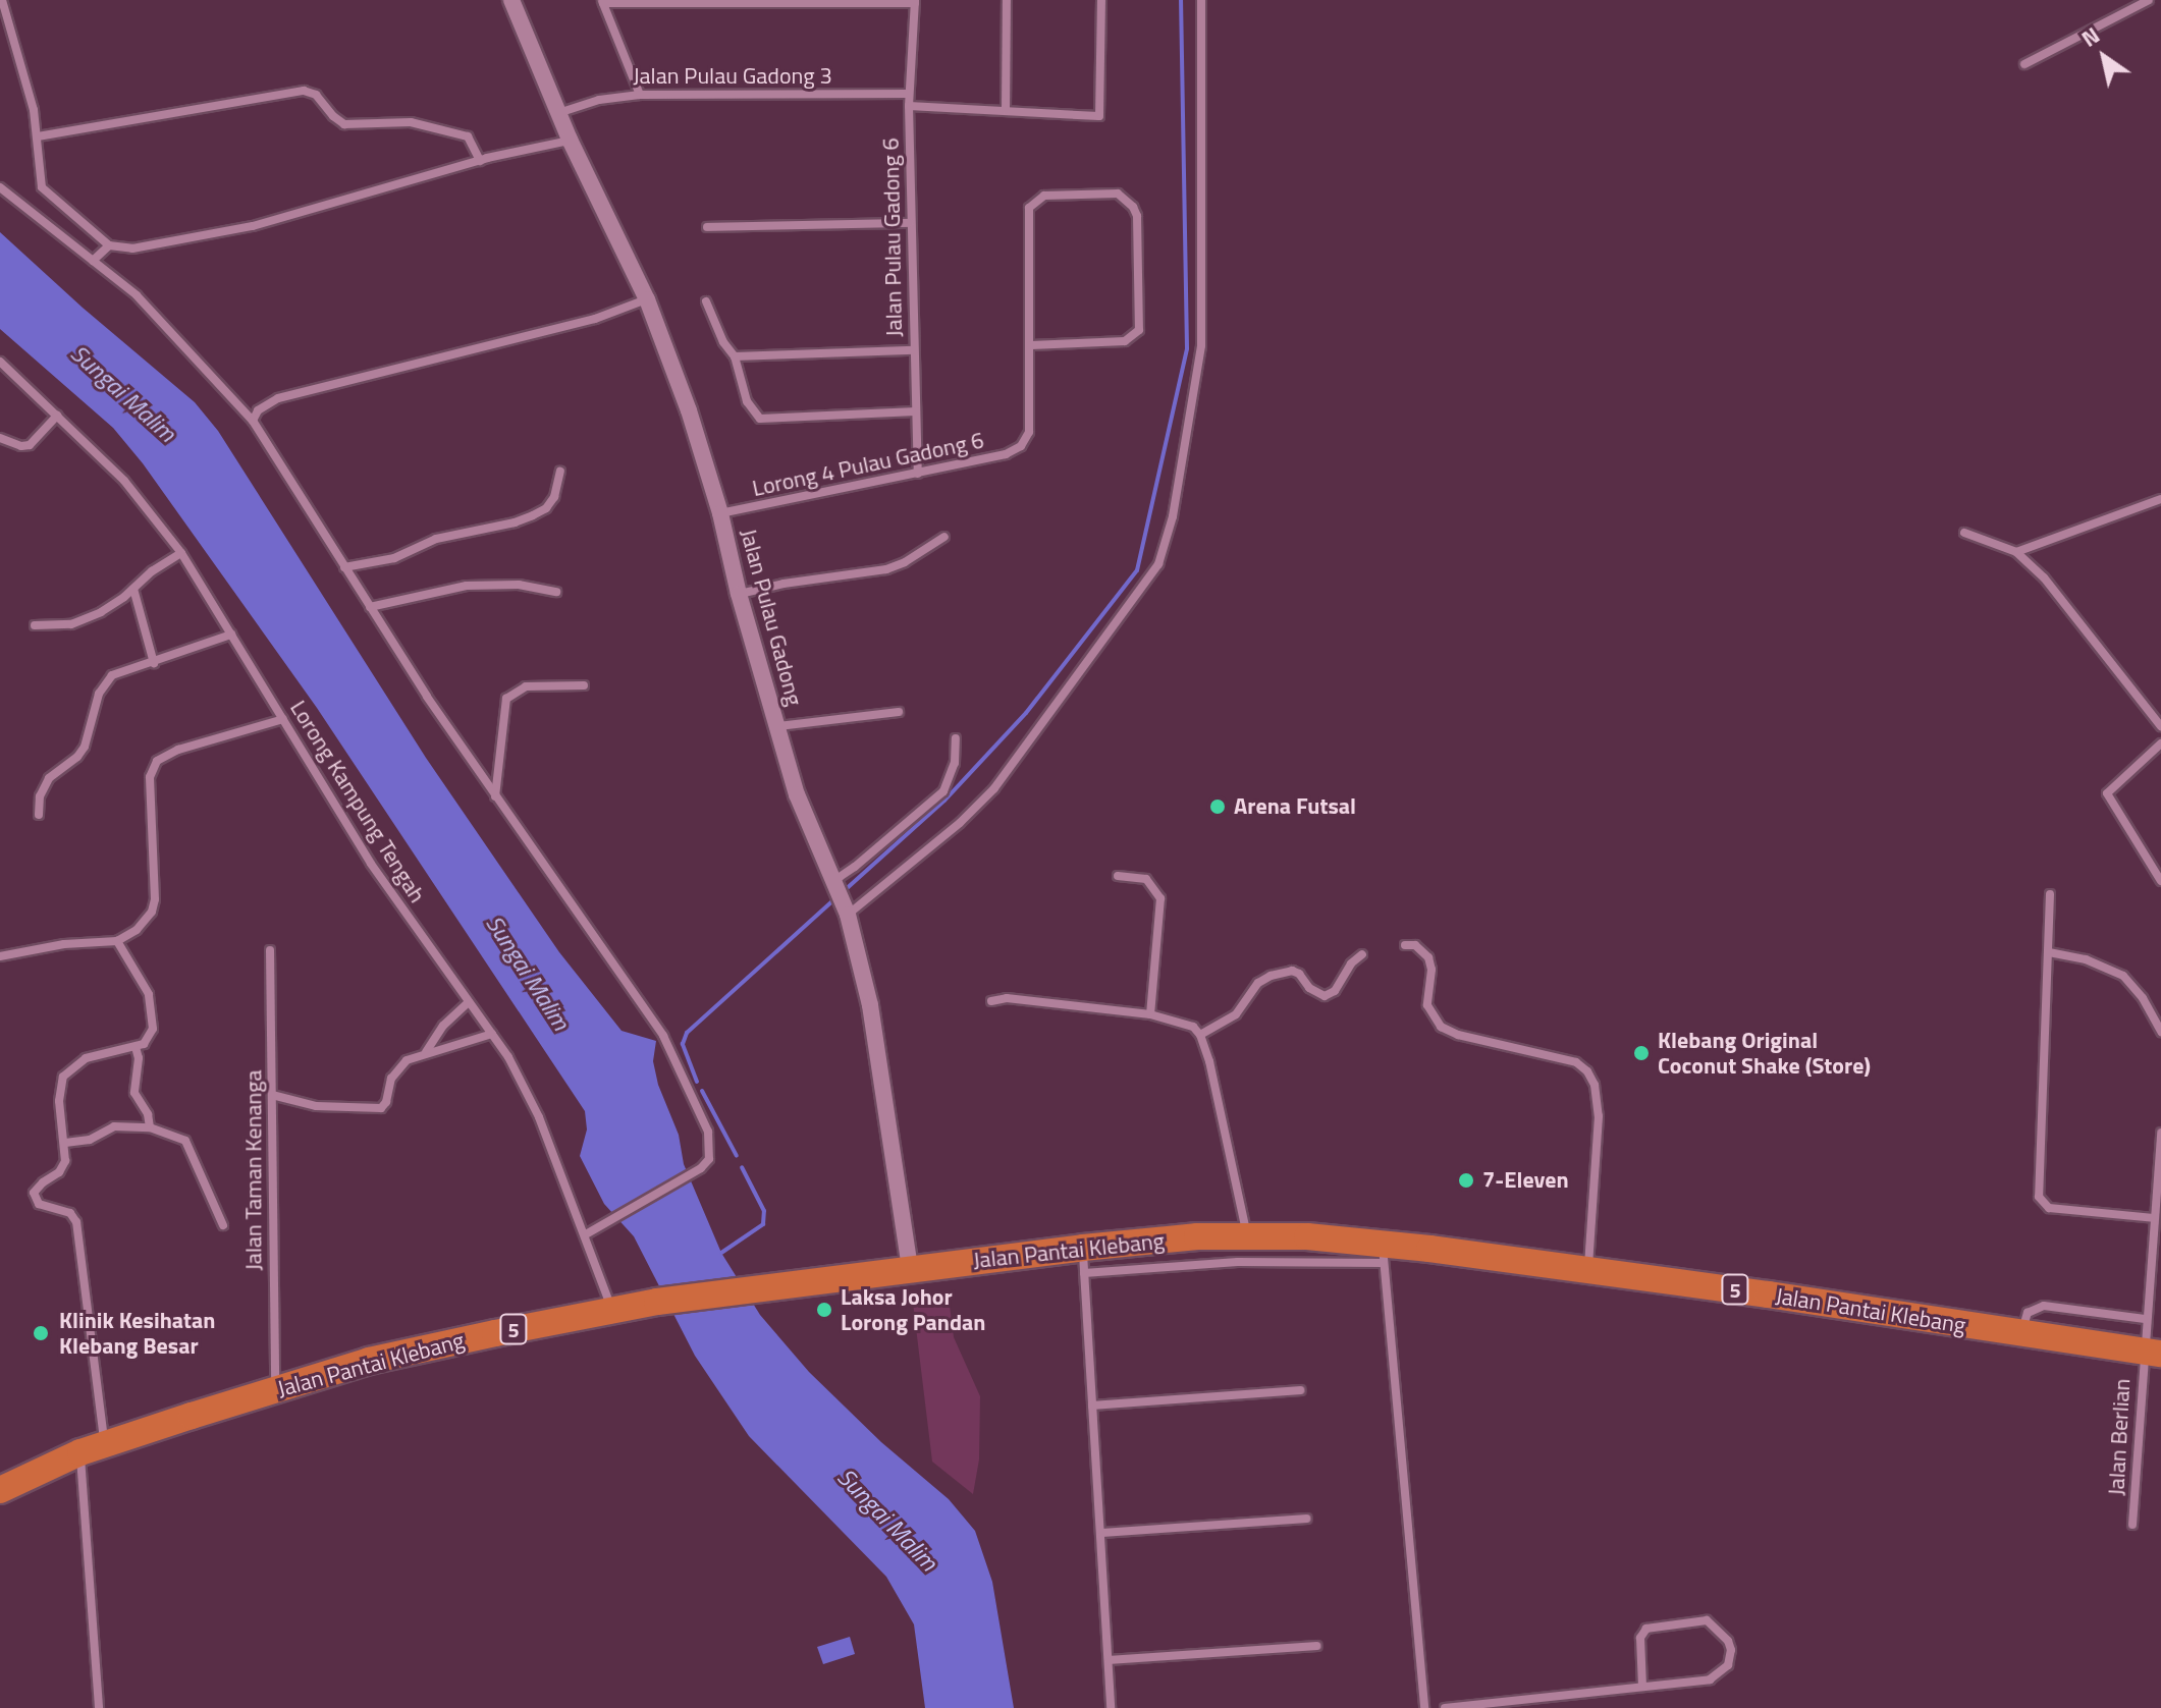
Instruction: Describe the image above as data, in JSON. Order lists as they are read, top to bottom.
{
  "streets": {
    "highway": ["Jalan Pantai Klebang", "5"],
    "main road": ["Jalan Pulau Gadong"],
    "street": [
      "Jalan Pulau Gadong 3",
      "Jalan Pulau Gadong 6",
      "Lorong 4 Pulau Gadong 6",
      "Lorong Kampung Tengah",
      "Jalan Taman Kenanga",
      "Jalan Berlian"
    ]
  },
  "crossings": [
    ["Jalan Pulau Gadong 3", "Jalan Pulau Gadong 6"],
    ["Jalan Pulau Gadong 3", "Jalan Pulau Gadong"],
    ["Jalan Pulau Gadong 6", "Lorong 4 Pulau Gadong 6"],
    ["Lorong 4 Pulau Gadong 6", "Jalan Pulau Gadong"],
    ["Jalan Pulau Gadong", "Jalan Pantai Klebang"],
    ["Lorong Kampung Tengah", "Jalan Pantai Klebang"],
    ["Jalan Taman Kenanga", "Jalan Pantai Klebang"],
    ["Jalan Pantai Klebang", "Jalan Berlian"]
  ],
  "water": ["Sungai Malim"],
  "places": [
    "Arena Futsal",
    "Klebang Original Coconut Shake (Store)",
    "7-Eleven",
    "Laksa Johor Lorong Pandan",
    "Klinik Kesihatan Klebang Besar"
  ],
  "north": "top left"
}
